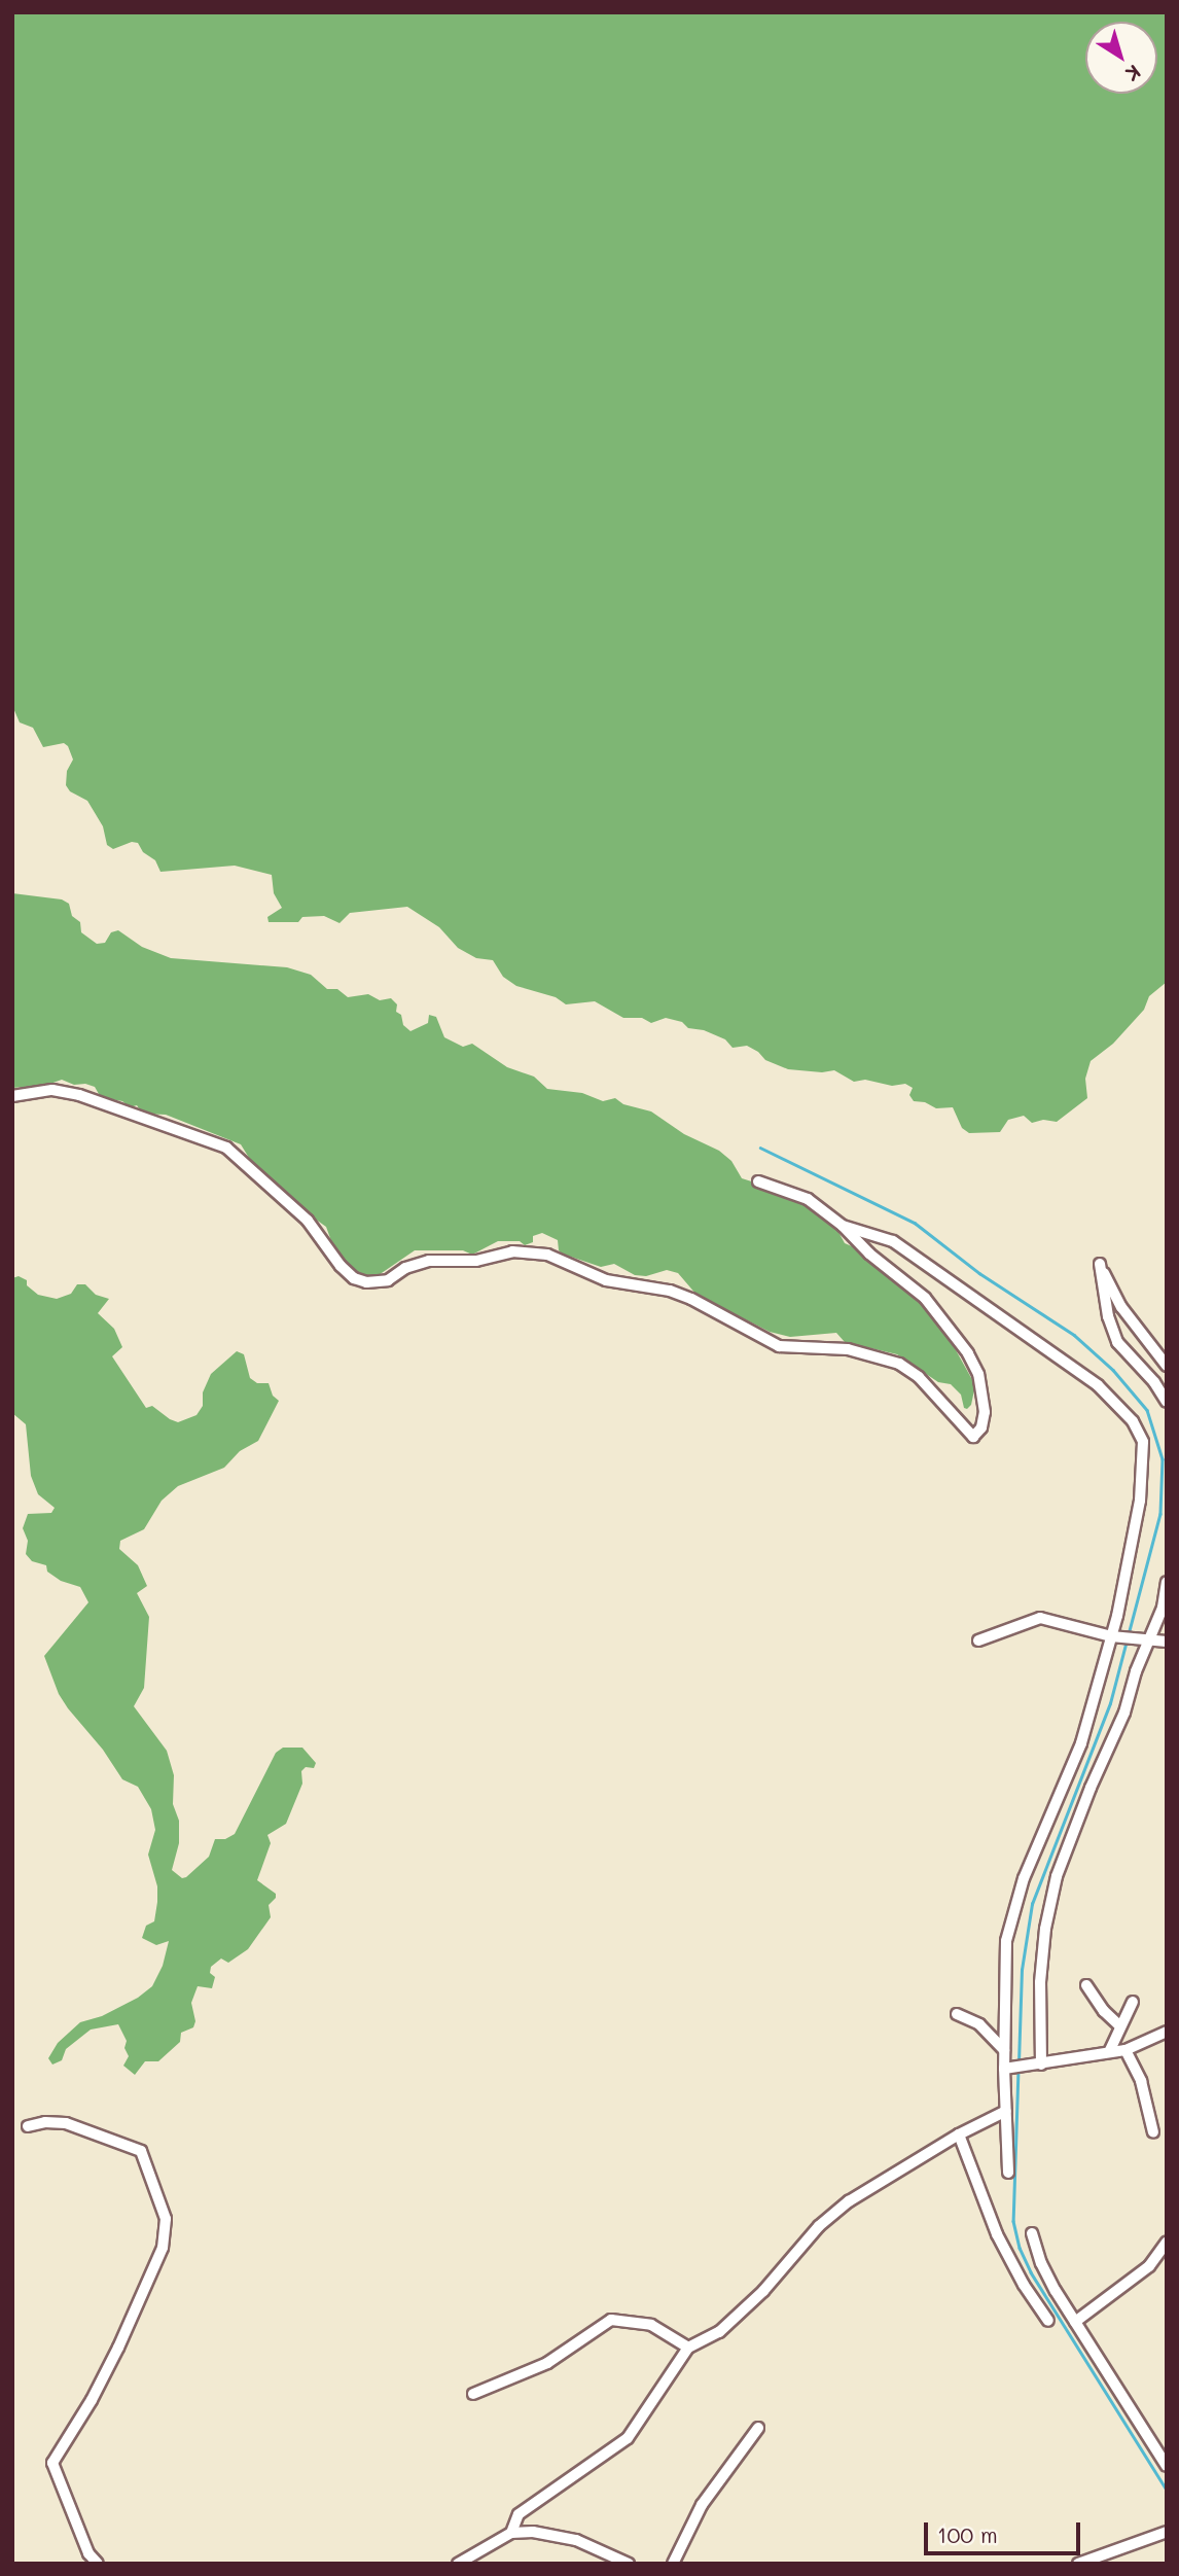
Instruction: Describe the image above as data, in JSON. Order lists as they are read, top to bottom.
{
  "scale_bar": "100 m",
  "north": "bottom right"
}
